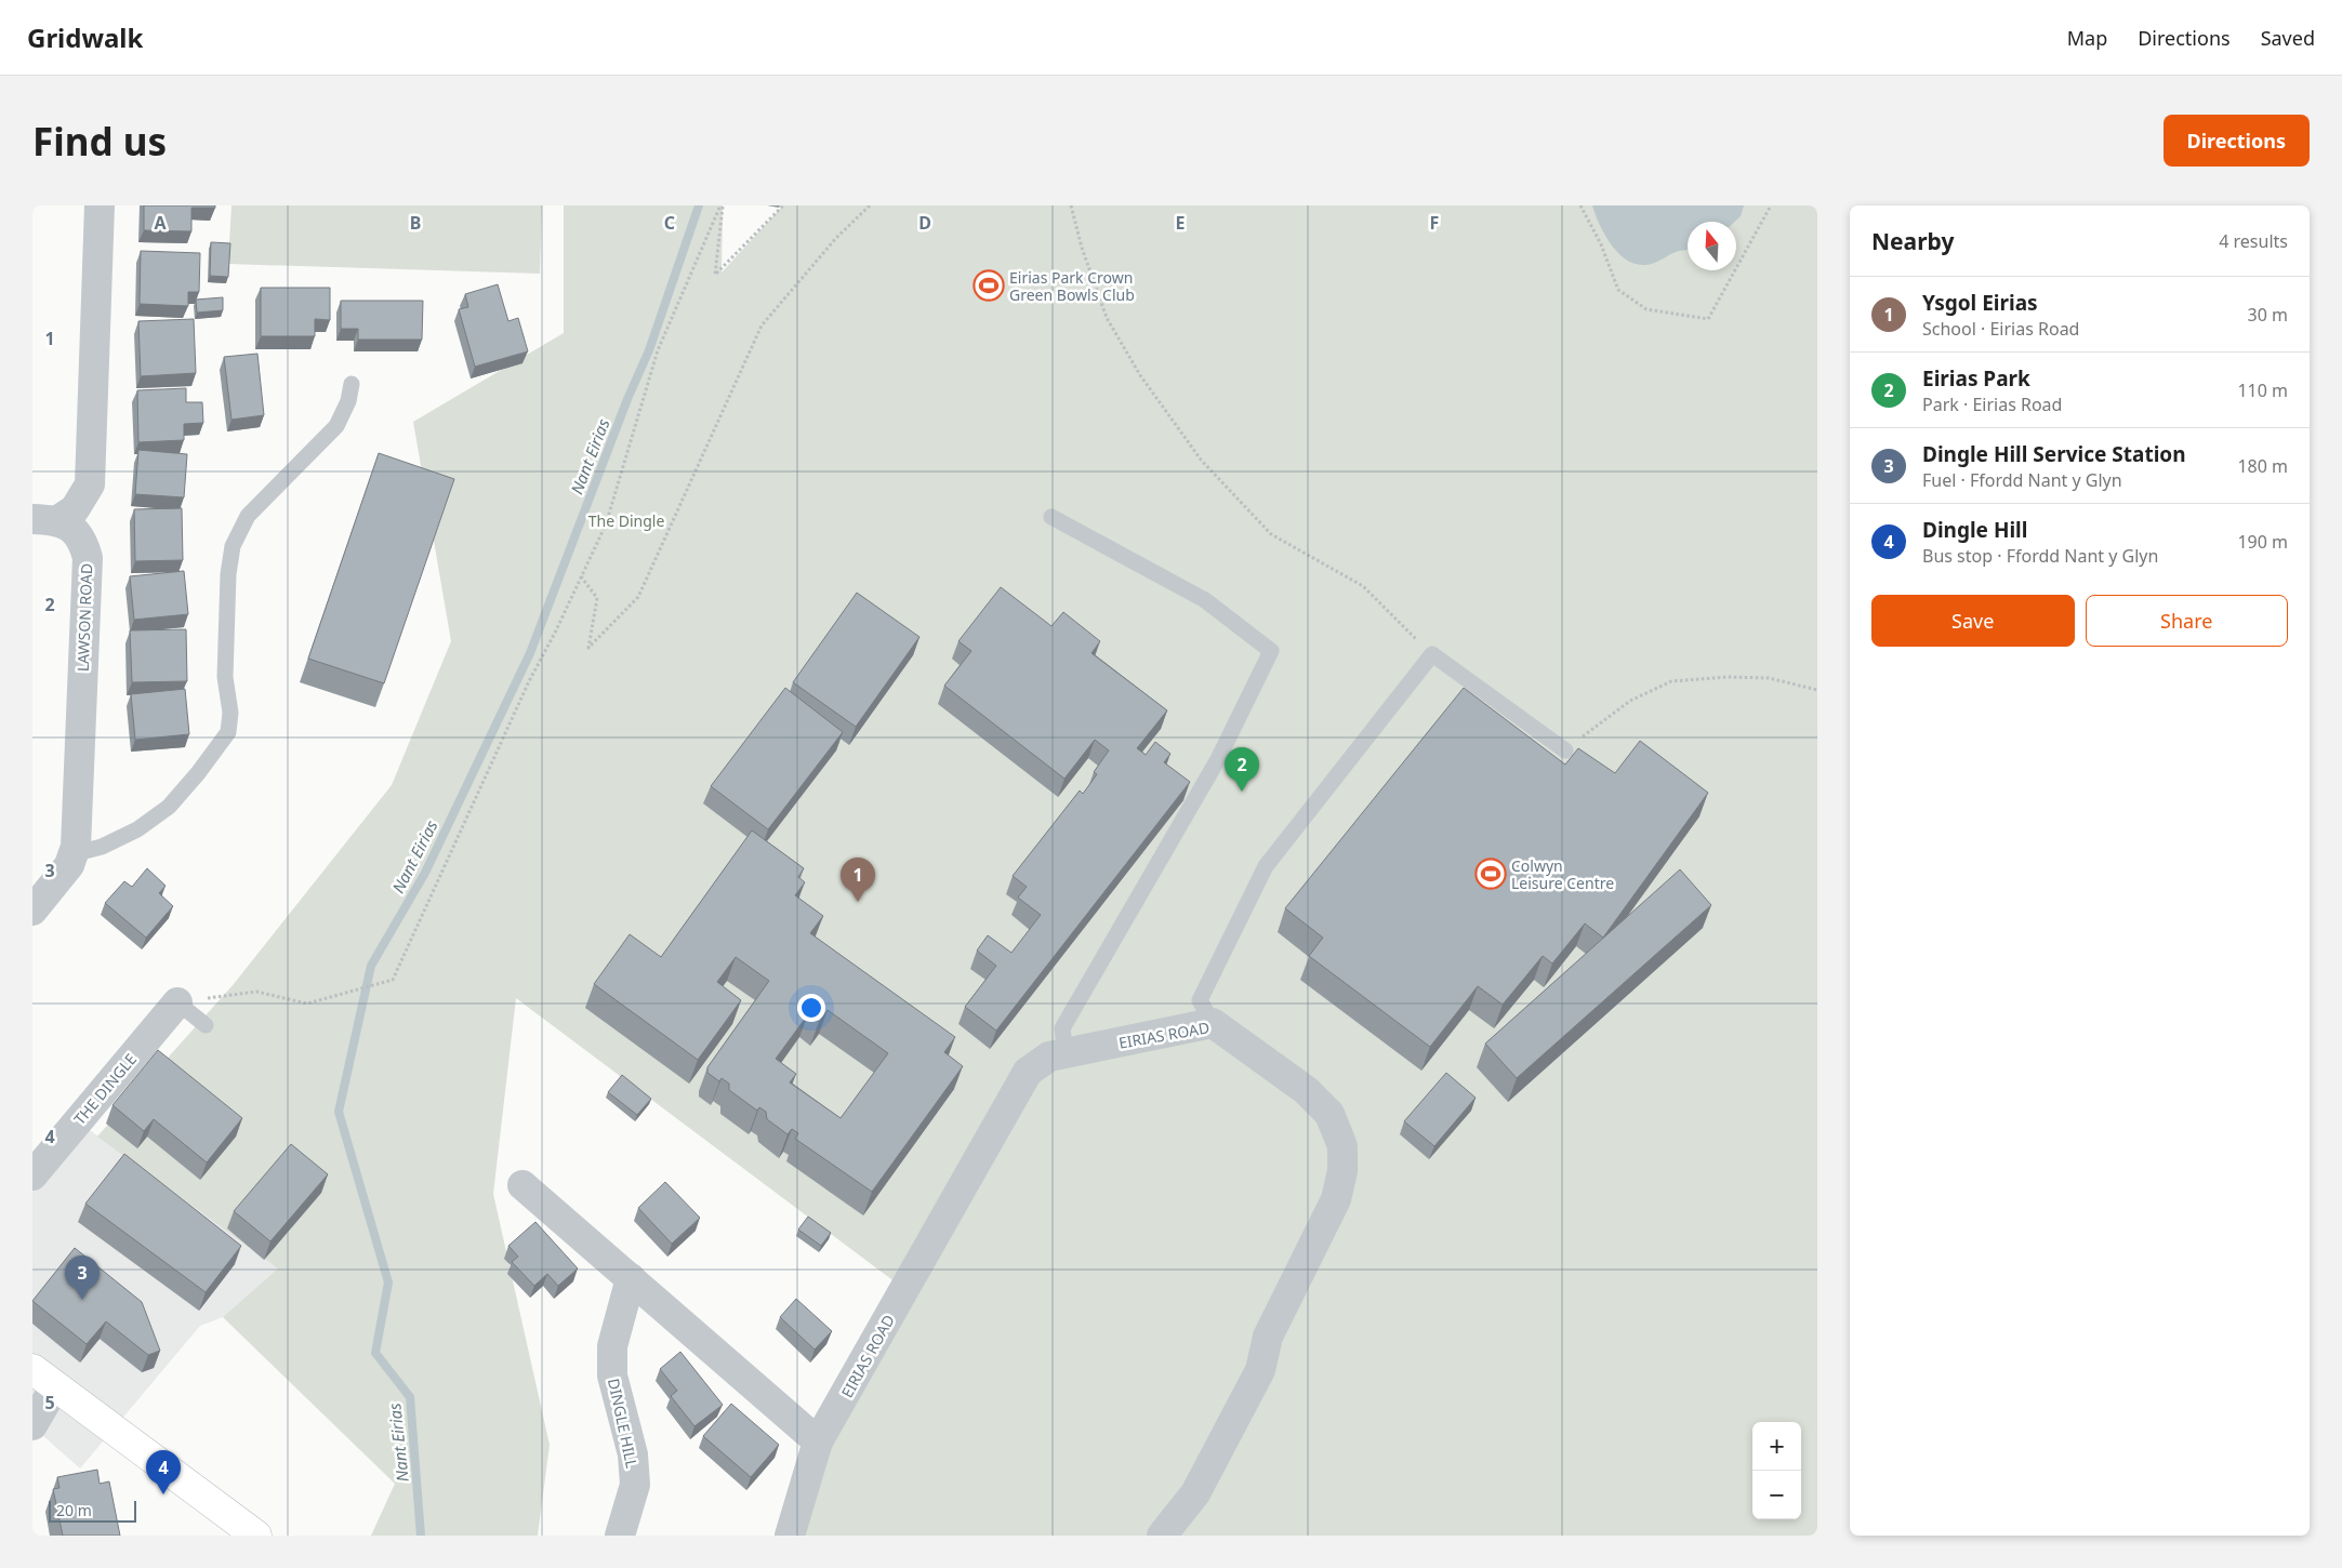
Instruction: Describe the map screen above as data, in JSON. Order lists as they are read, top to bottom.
{
  "streets": {
    "street": [
      "LAWSON ROAD",
      "EIRIAS ROAD",
      "THE DINGLE",
      "DINGLE HILL"
    ]
  },
  "water": ["Nant Eirias"],
  "parks": ["The Dingle"],
  "places": {
    "sports": ["Eirias Park Crown Green Bowls Club", "Colwyn Leisure Centre"]
  },
  "scale_bar": "20 m",
  "north": "top",
  "page": {
    "header": "Gridwalk",
    "nav": ["Map", "Directions", "Saved"],
    "buttons": [
      "Directions",
      ["Save", "Share"]
    ],
    "title": "Find us",
    "heading": ["Nearby", "4 results"],
    "list": [
      {
        "mark": "1",
        "name": "Ysgol Eirias",
        "note": "School · Eirias Road",
        "value": "30 m"
      },
      {
        "mark": "2",
        "name": "Eirias Park",
        "note": "Park · Eirias Road",
        "value": "110 m"
      },
      {
        "mark": "3",
        "name": "Dingle Hill Service Station",
        "note": "Fuel · Ffordd Nant y Glyn",
        "value": "180 m"
      },
      {
        "mark": "4",
        "name": "Dingle Hill",
        "note": "Bus stop · Ffordd Nant y Glyn",
        "value": "190 m"
      }
    ],
    "pins": [
      "2",
      "1",
      "3",
      "4"
    ],
    "map_buttons": ["+", "−"],
    "scale": "20 m"
  },
  "grid": {
    "columns": [
      "A",
      "B",
      "C",
      "D",
      "E",
      "F"
    ],
    "rows": [
      "1",
      "2",
      "3",
      "4",
      "5"
    ]
  }
}
